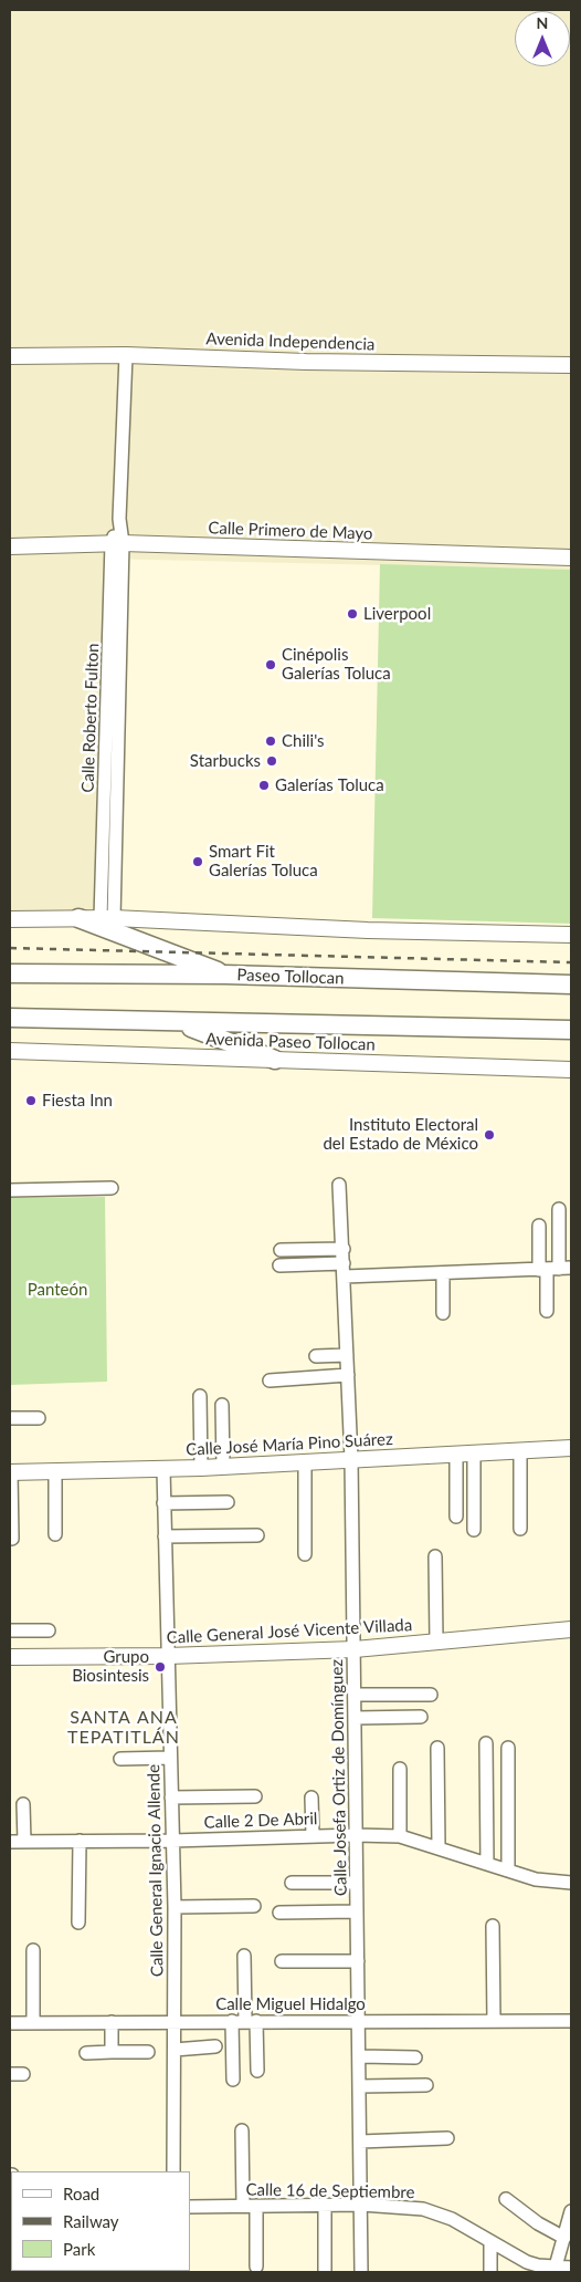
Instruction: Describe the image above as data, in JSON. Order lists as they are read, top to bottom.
{
  "streets": {
    "highway": ["Paseo Tollocan"],
    "main road": [
      "Avenida Independencia",
      "Calle Primero de Mayo",
      "Avenida Paseo Tollocan",
      "Calle José María Pino Suárez",
      "Calle General José Vicente Villada"
    ],
    "street": [
      "Calle Roberto Fulton",
      "Calle Josefa Ortiz de Domínguez",
      "Calle 2 De Abril",
      "Calle General Ignacio Allende",
      "Calle Miguel Hidalgo",
      "Calle 16 de Septiembre"
    ]
  },
  "crossings": [
    ["Avenida Independencia", "Calle Roberto Fulton"],
    ["Calle Primero de Mayo", "Calle Roberto Fulton"],
    ["Calle José María Pino Suárez", "Calle Josefa Ortiz de Domínguez"],
    ["Calle José María Pino Suárez", "Calle General Ignacio Allende"],
    ["Calle General José Vicente Villada", "Calle Josefa Ortiz de Domínguez"],
    ["Calle General José Vicente Villada", "Calle General Ignacio Allende"],
    ["Calle Josefa Ortiz de Domínguez", "Calle 2 De Abril"],
    ["Calle Josefa Ortiz de Domínguez", "Calle Miguel Hidalgo"],
    ["Calle Josefa Ortiz de Domínguez", "Calle 16 de Septiembre"],
    ["Calle 2 De Abril", "Calle General Ignacio Allende"],
    ["Calle General Ignacio Allende", "Calle Miguel Hidalgo"]
  ],
  "districts": ["SANTA ANA TEPATITLÁN"],
  "parks": ["Panteón"],
  "places": [
    "Liverpool",
    "Cinépolis Galerías Toluca",
    "Chili's",
    "Starbucks",
    "Galerías Toluca",
    "Smart Fit Galerías Toluca",
    "Fiesta Inn",
    "Instituto Electoral del Estado de México",
    "Grupo Biosintesis"
  ],
  "legend": ["Road", "Railway", "Park"],
  "north": "top"
}
